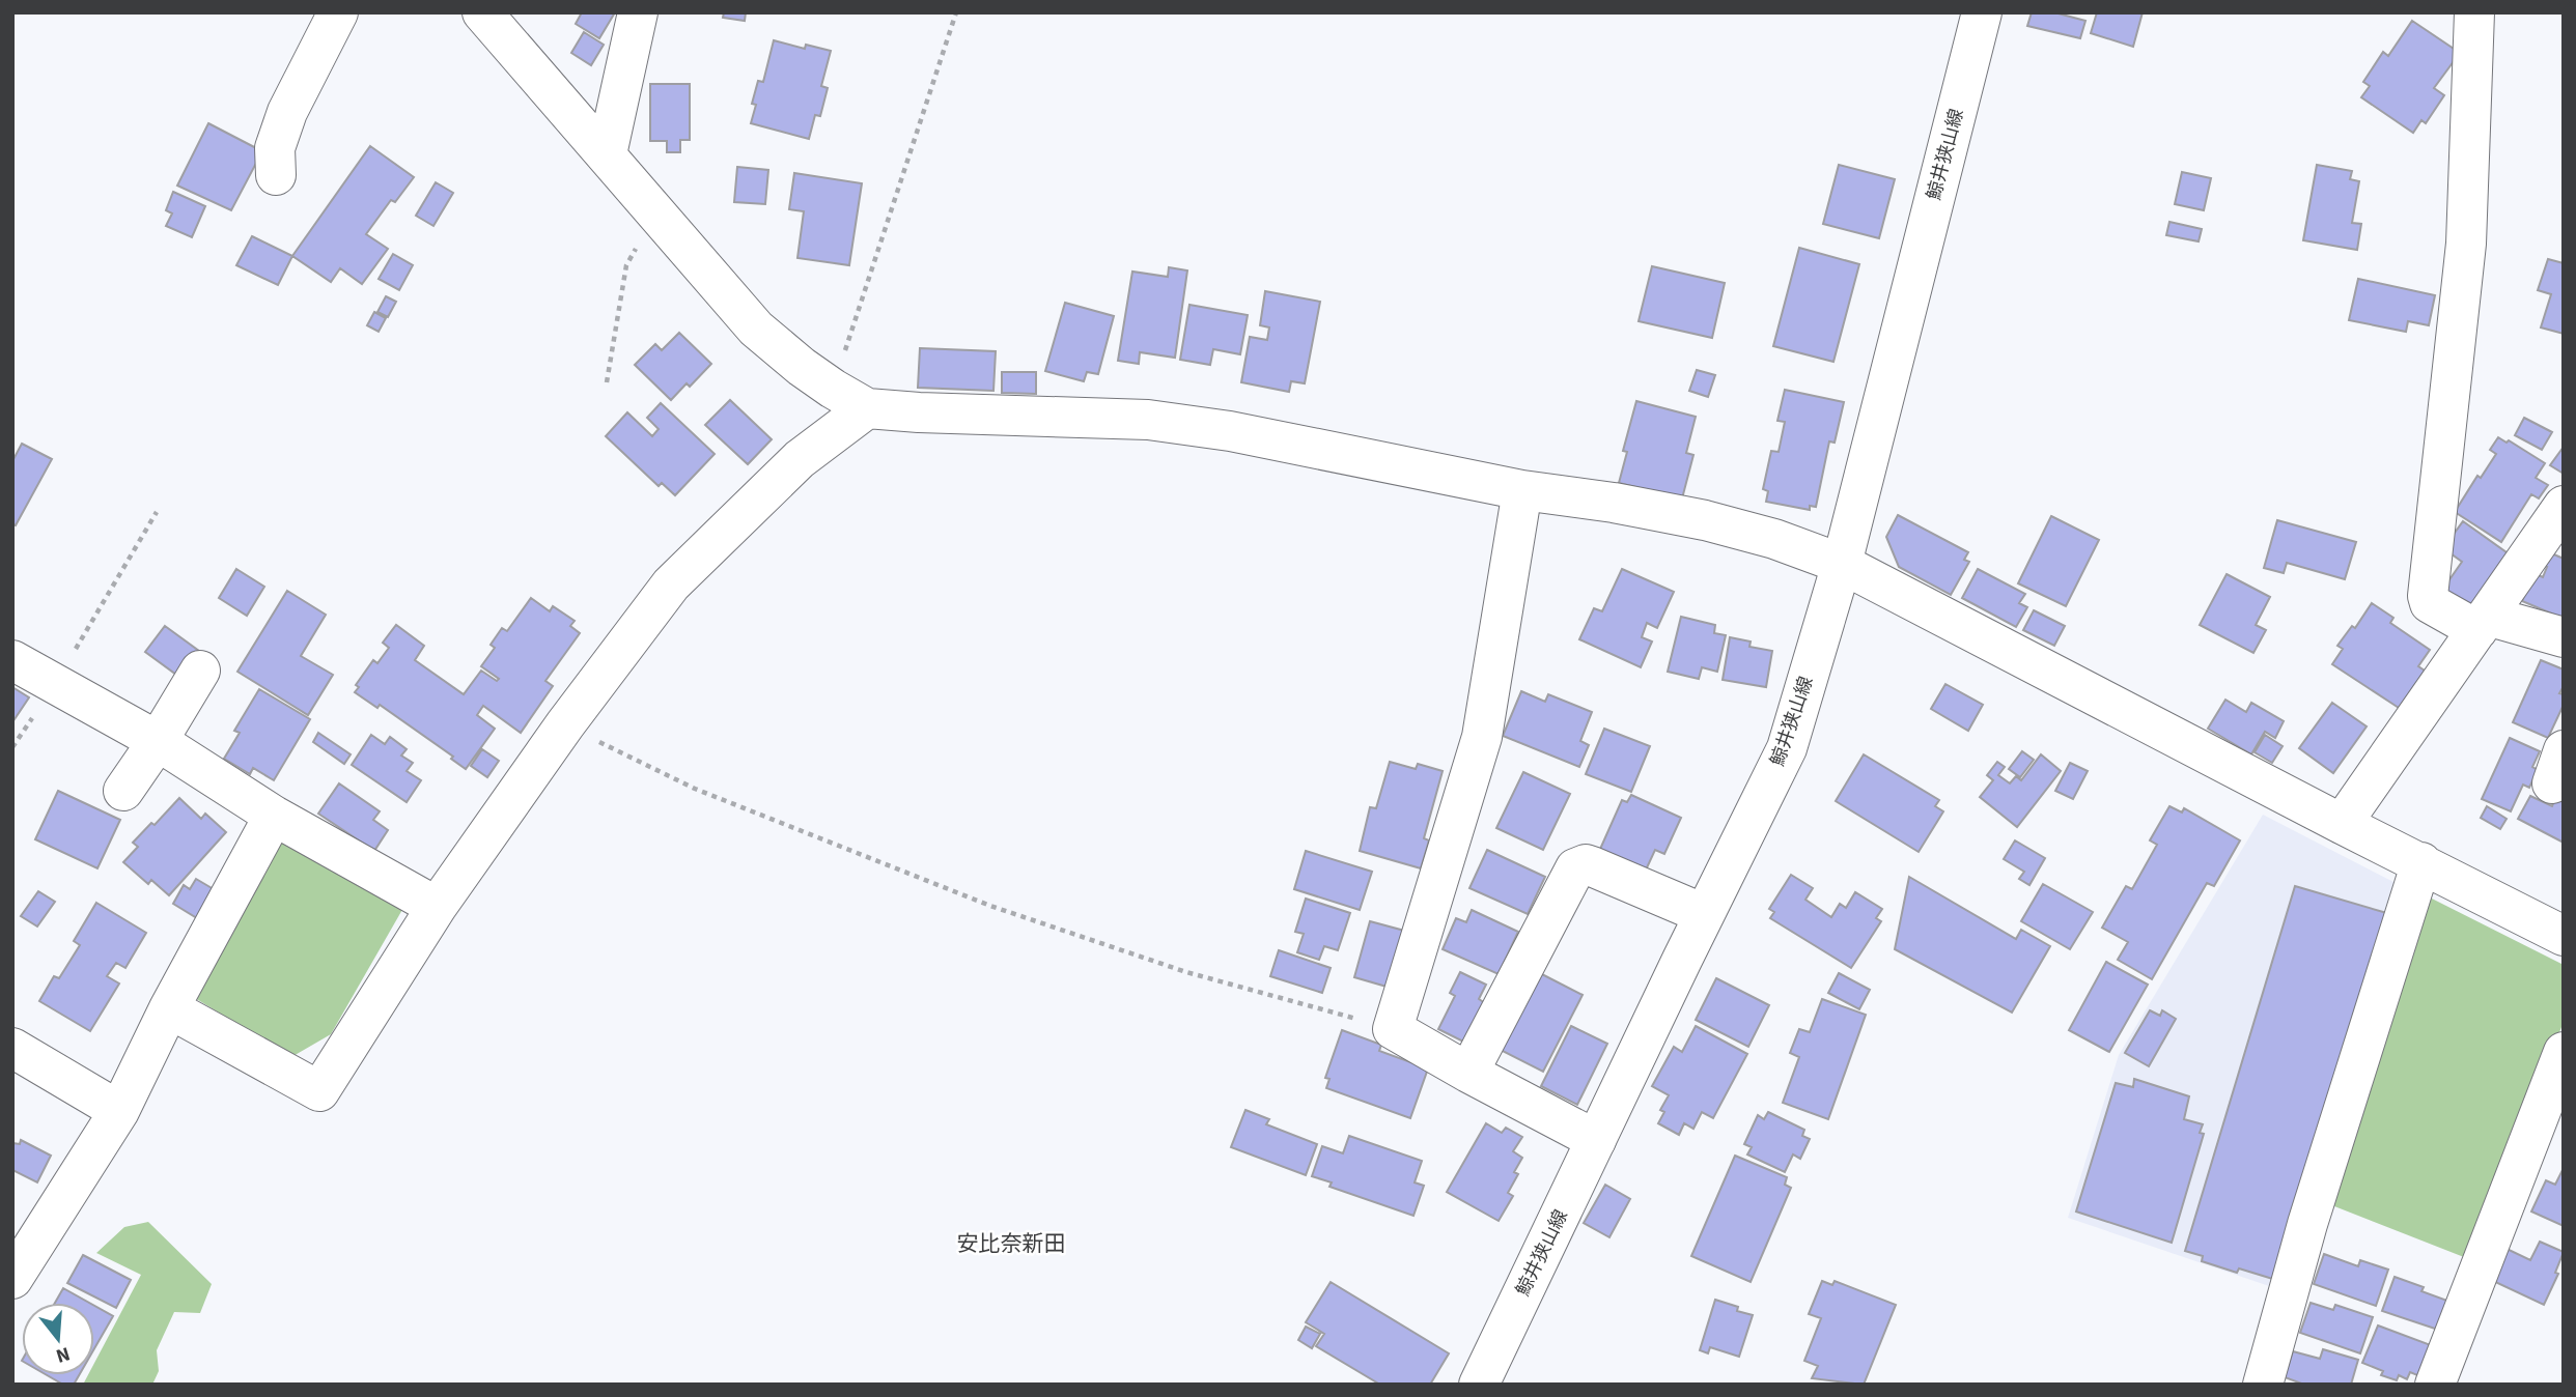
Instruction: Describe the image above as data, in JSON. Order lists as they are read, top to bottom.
{
  "streets": {
    "street": ["鯨井狭山線"]
  },
  "districts": ["安比奈新田"],
  "north": "bottom"
}
